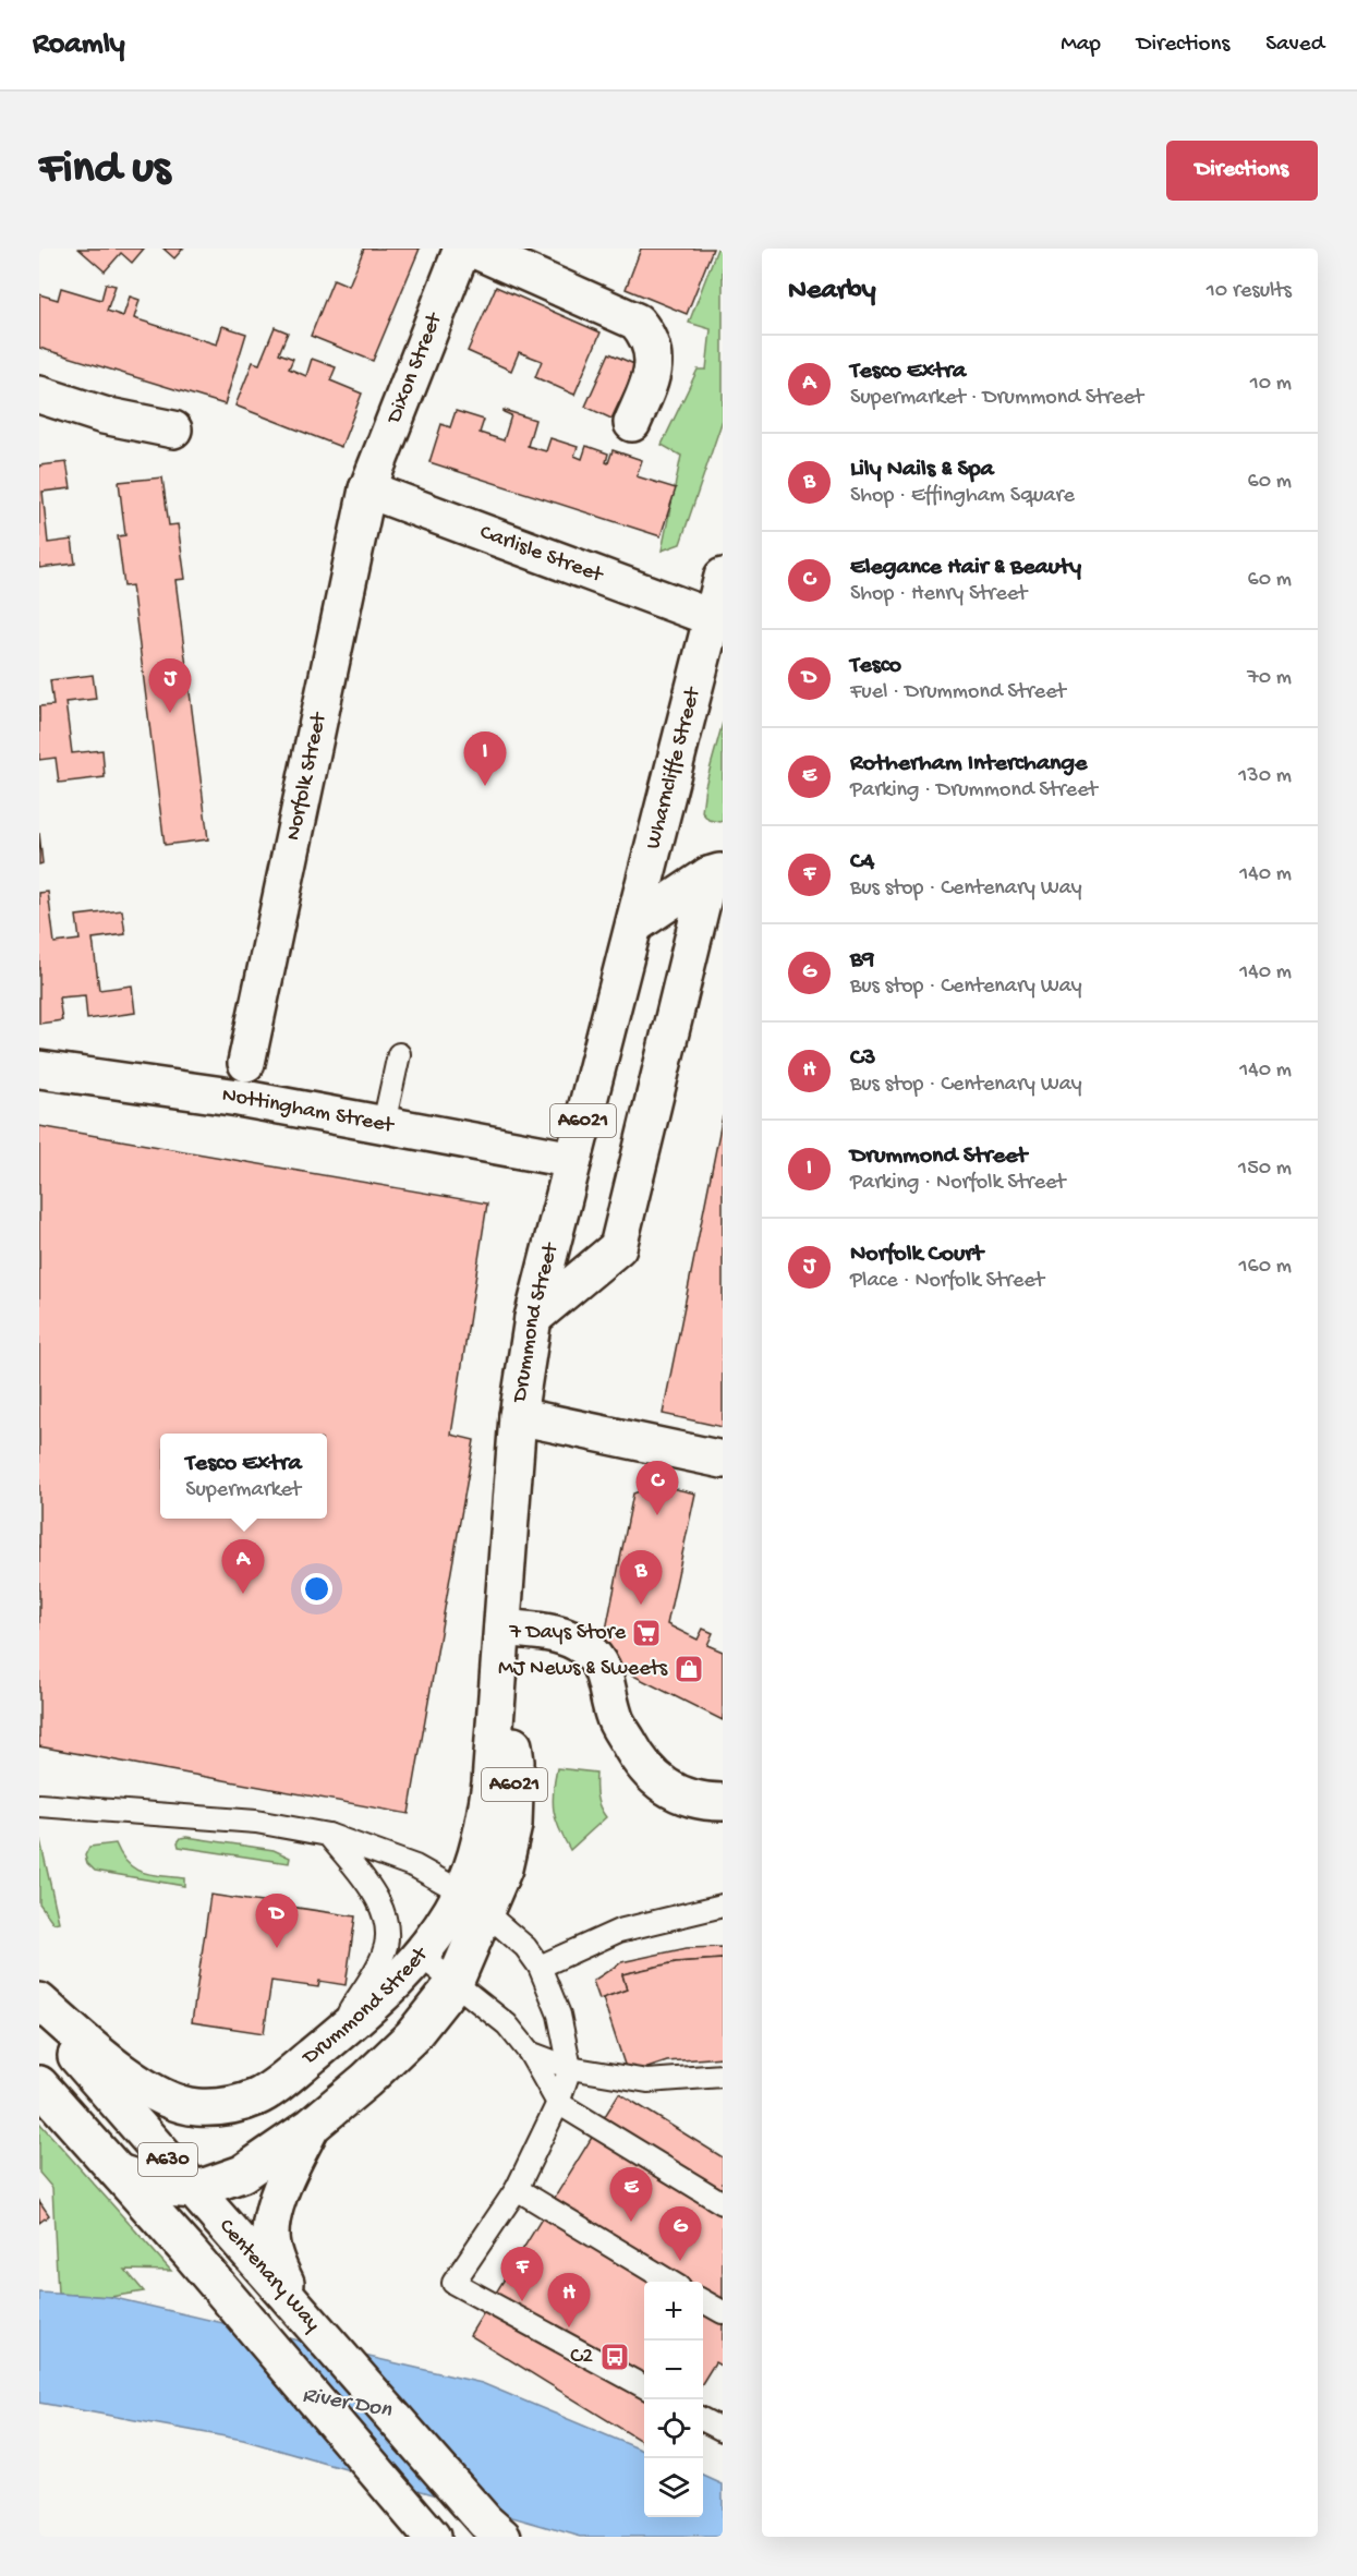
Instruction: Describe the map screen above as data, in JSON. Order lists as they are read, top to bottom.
{
  "streets": {
    "main road": [
      "Dixon Street",
      "Carlisle Street",
      "Wharncliffe Street",
      "Norfolk Street",
      "Nottingham Street",
      "A6021",
      "Drummond Street",
      "A630",
      "Centenary Way"
    ]
  },
  "crossings": [
    ["Dixon Street", "Carlisle Street"],
    ["Dixon Street", "Norfolk Street"],
    ["Carlisle Street", "Wharncliffe Street"],
    ["Carlisle Street", "Norfolk Street"],
    ["Wharncliffe Street", "Drummond Street"],
    ["Nottingham Street", "Drummond Street"],
    ["Drummond Street", "A630"],
    ["Drummond Street", "Centenary Way"]
  ],
  "water": ["River Don"],
  "places": {
    "supermarket": ["7 Days Store"],
    "shop": ["MJ News & Sweets"],
    "bus stop": ["C2"]
  },
  "page": {
    "header": "Roamly",
    "nav": ["Map", "Directions", "Saved"],
    "buttons": "Directions",
    "title": "Find us",
    "heading": ["Nearby", "10 results"],
    "list": [
      {
        "mark": "A",
        "name": "Tesco Extra",
        "note": "Supermarket · Drummond Street",
        "value": "10 m"
      },
      {
        "mark": "B",
        "name": "Lily Nails & Spa",
        "note": "Shop · Effingham Square",
        "value": "60 m"
      },
      {
        "mark": "C",
        "name": "Elegance Hair & Beauty",
        "note": "Shop · Henry Street",
        "value": "60 m"
      },
      {
        "mark": "D",
        "name": "Tesco",
        "note": "Fuel · Drummond Street",
        "value": "70 m"
      },
      {
        "mark": "E",
        "name": "Rotherham Interchange",
        "note": "Parking · Drummond Street",
        "value": "130 m"
      },
      {
        "mark": "F",
        "name": "C4",
        "note": "Bus stop · Centenary Way",
        "value": "140 m"
      },
      {
        "mark": "G",
        "name": "B9",
        "note": "Bus stop · Centenary Way",
        "value": "140 m"
      },
      {
        "mark": "H",
        "name": "C3",
        "note": "Bus stop · Centenary Way",
        "value": "140 m"
      },
      {
        "mark": "I",
        "name": "Drummond Street",
        "note": "Parking · Norfolk Street",
        "value": "150 m"
      },
      {
        "mark": "J",
        "name": "Norfolk Court",
        "note": "Place · Norfolk Street",
        "value": "160 m"
      }
    ],
    "pins": [
      "J",
      "I",
      "C",
      "A",
      "B",
      "D",
      "E",
      "G",
      "F",
      "H"
    ],
    "popup": ["Tesco Extra", "Supermarket"],
    "map_buttons": ["+", "−"]
  }
}
